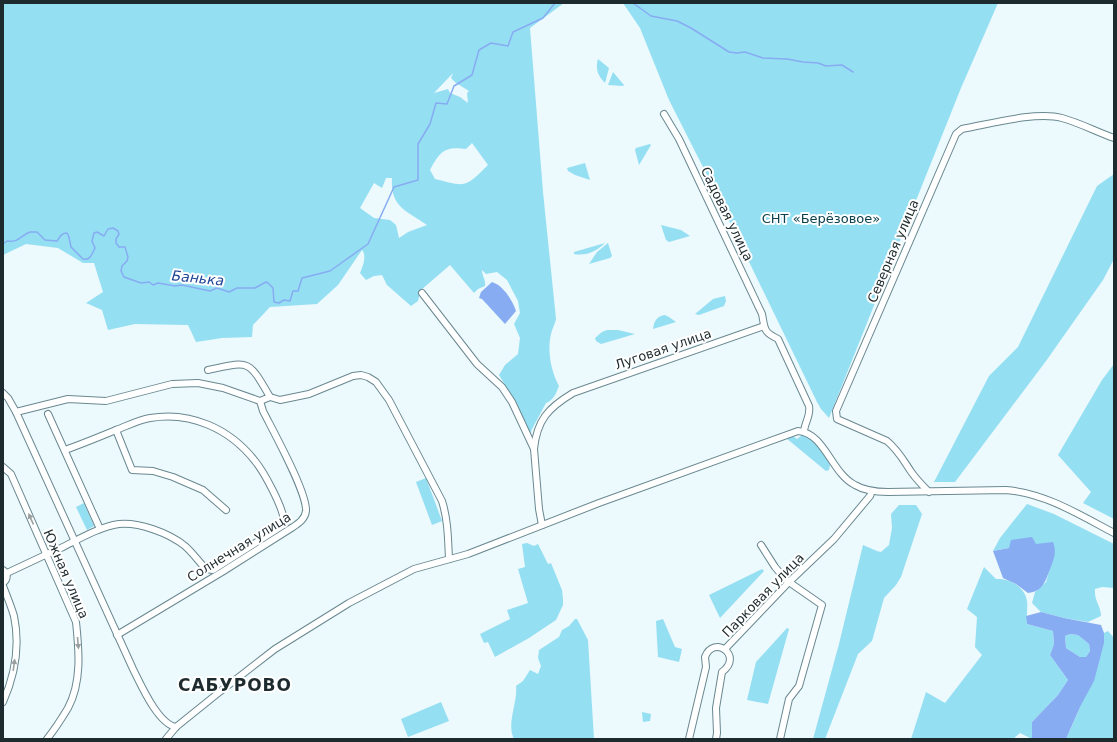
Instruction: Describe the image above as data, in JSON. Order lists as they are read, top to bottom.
{
  "streets": {
    "street": [
      "Садовая улица",
      "Северная улица",
      "Луговая улица",
      "Солнечная улица",
      "Южная улица",
      "Парковая улица"
    ]
  },
  "crossings": [
    ["Садовая улица", "Луговая улица"]
  ],
  "districts": ["САБУРОВО"],
  "water": ["Банька"],
  "parks": ["СНТ «Берёзовое»"]
}
